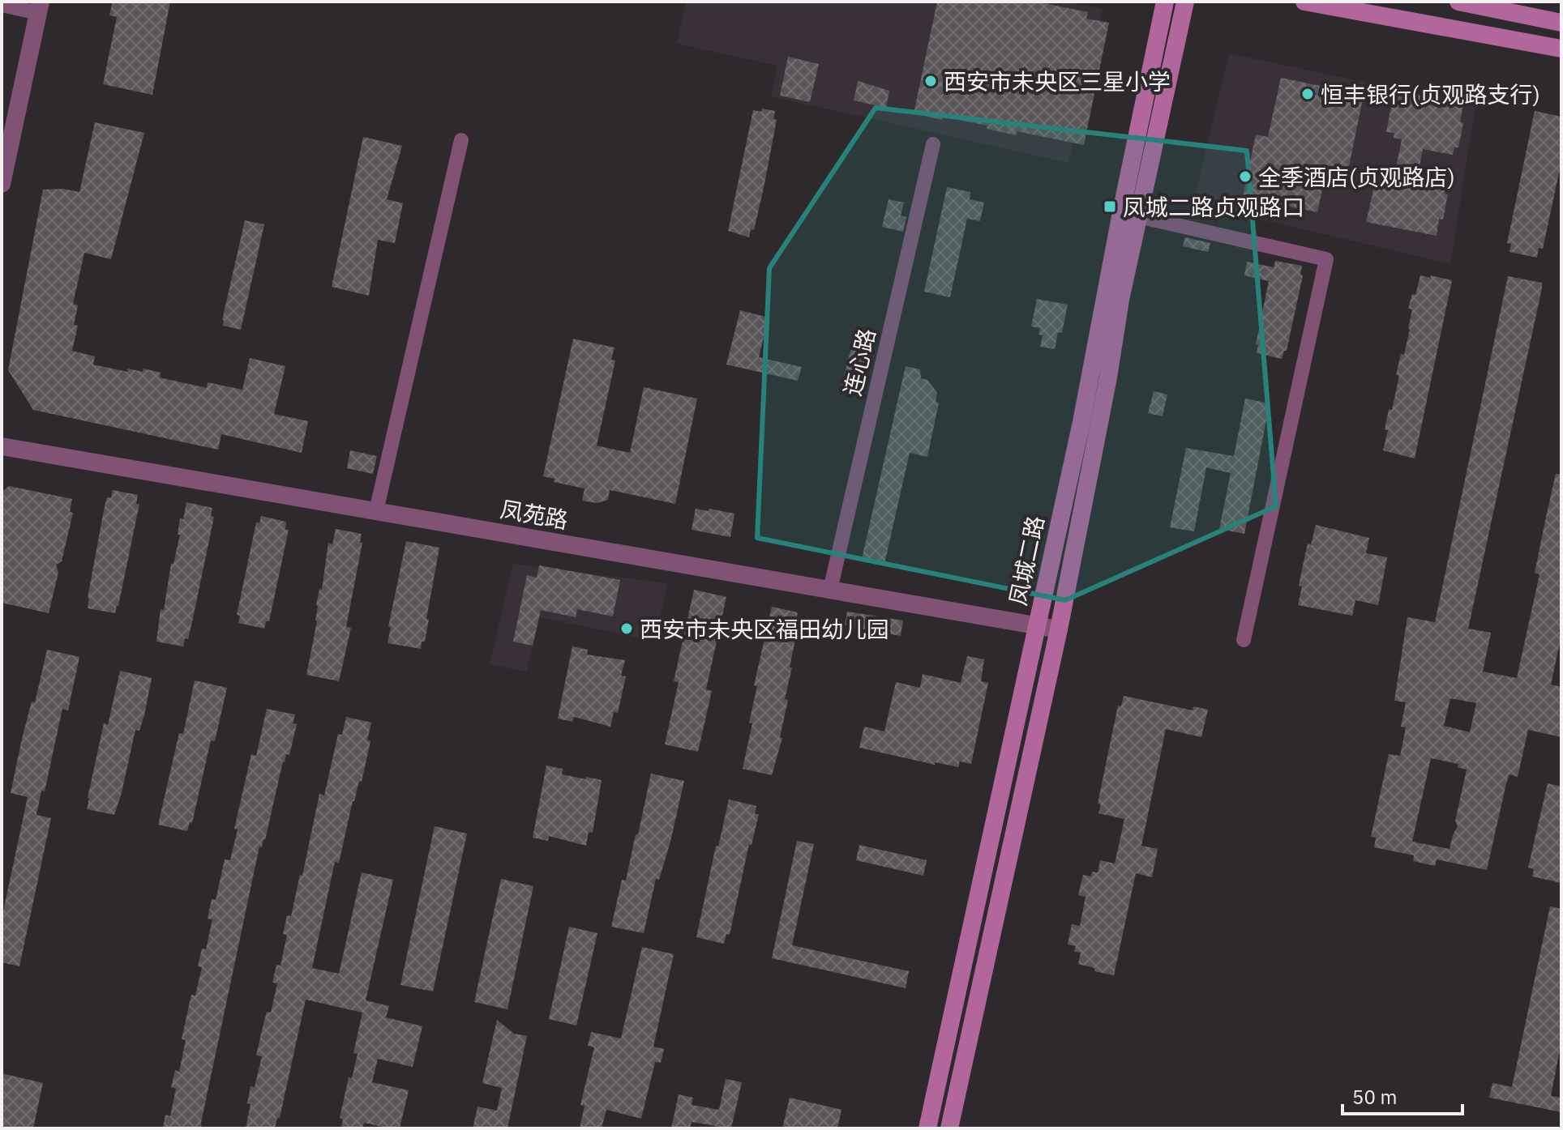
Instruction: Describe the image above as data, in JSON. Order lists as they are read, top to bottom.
{
  "streets": {
    "main road": ["凤城二路"],
    "street": ["连心路", "凤苑路"]
  },
  "crossings": [
    ["连心路", "凤苑路"],
    ["凤苑路", "凤城二路"]
  ],
  "places": {
    "other": [
      "西安市未央区三星小学",
      "恒丰银行(贞观路支行)",
      "全季酒店(贞观路店)",
      "西安市未央区福田幼儿园"
    ],
    "transit": ["凤城二路贞观路口"]
  },
  "scale_bar": "50 m"
}
